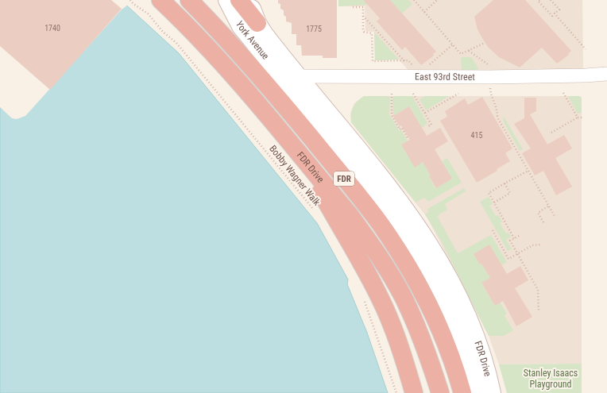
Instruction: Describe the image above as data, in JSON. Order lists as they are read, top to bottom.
{
  "streets": {
    "highway": ["FDR Drive", "FDR"],
    "main road": ["York Avenue"],
    "street": ["East 93rd Street"],
    "path": ["Bobby Wagner Walk"]
  },
  "crossings": [
    ["York Avenue", "East 93rd Street"],
    ["York Avenue", "FDR Drive"],
    ["East 93rd Street", "FDR Drive"]
  ],
  "parks": ["Stanley Isaacs Playground"],
  "house_numbers": ["1740", "1775", "415"]
}
